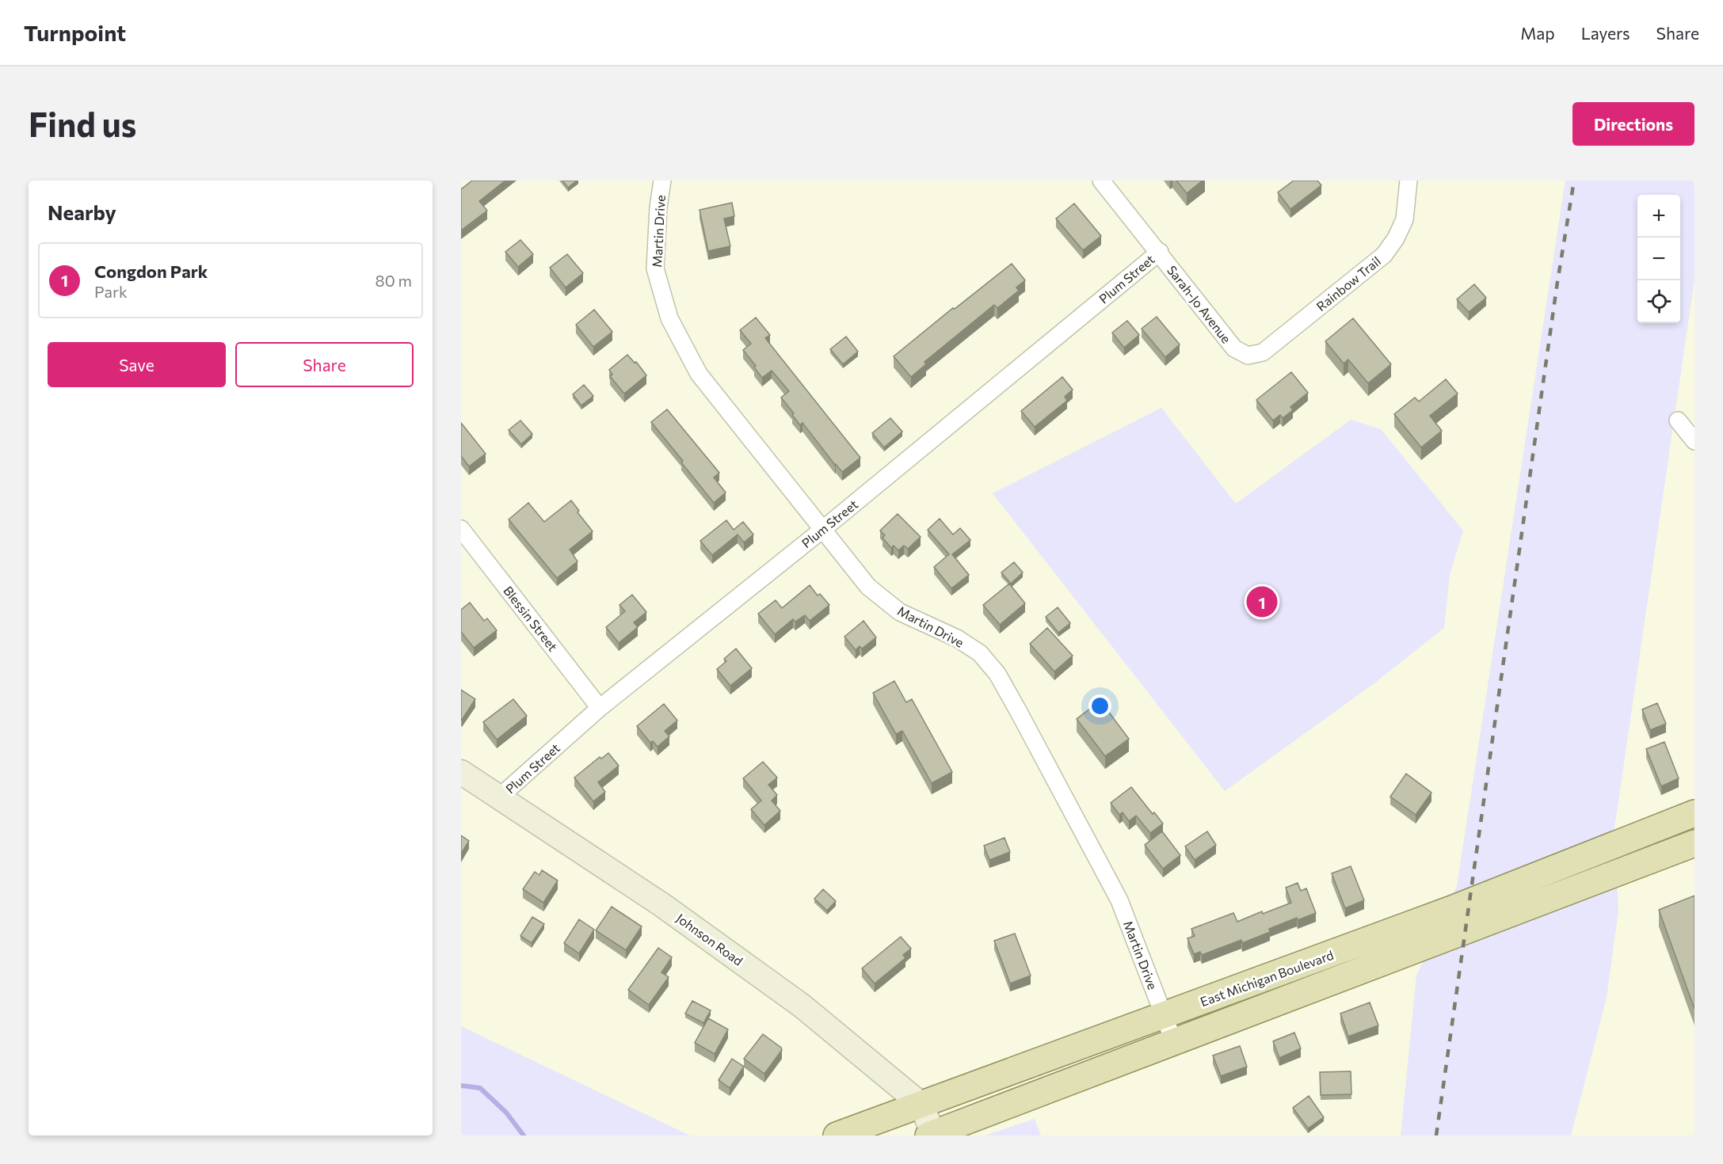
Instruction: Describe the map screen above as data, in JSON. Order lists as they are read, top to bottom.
{
  "streets": {
    "main road": ["Johnson Road", "East Michigan Boulevard"],
    "street": [
      "Martin Drive",
      "Plum Street",
      "Rainbow Trail",
      "Sarah-Jo Avenue",
      "Blessin Street"
    ]
  },
  "crossings": [
    ["Martin Drive", "Plum Street"],
    ["Martin Drive", "East Michigan Boulevard"],
    ["Plum Street", "Sarah-Jo Avenue"],
    ["Plum Street", "Blessin Street"],
    ["Plum Street", "Johnson Road"],
    ["Rainbow Trail", "Sarah-Jo Avenue"],
    ["Johnson Road", "East Michigan Boulevard"]
  ],
  "page": {
    "header": "Turnpoint",
    "nav": ["Map", "Layers", "Share"],
    "buttons": [
      "Directions",
      ["Save", "Share"]
    ],
    "title": "Find us",
    "heading": "Nearby",
    "map_buttons": ["+", "−"],
    "list": [
      {
        "mark": "1",
        "name": "Congdon Park",
        "note": "Park",
        "value": "80 m"
      }
    ],
    "pins": "1"
  }
}
